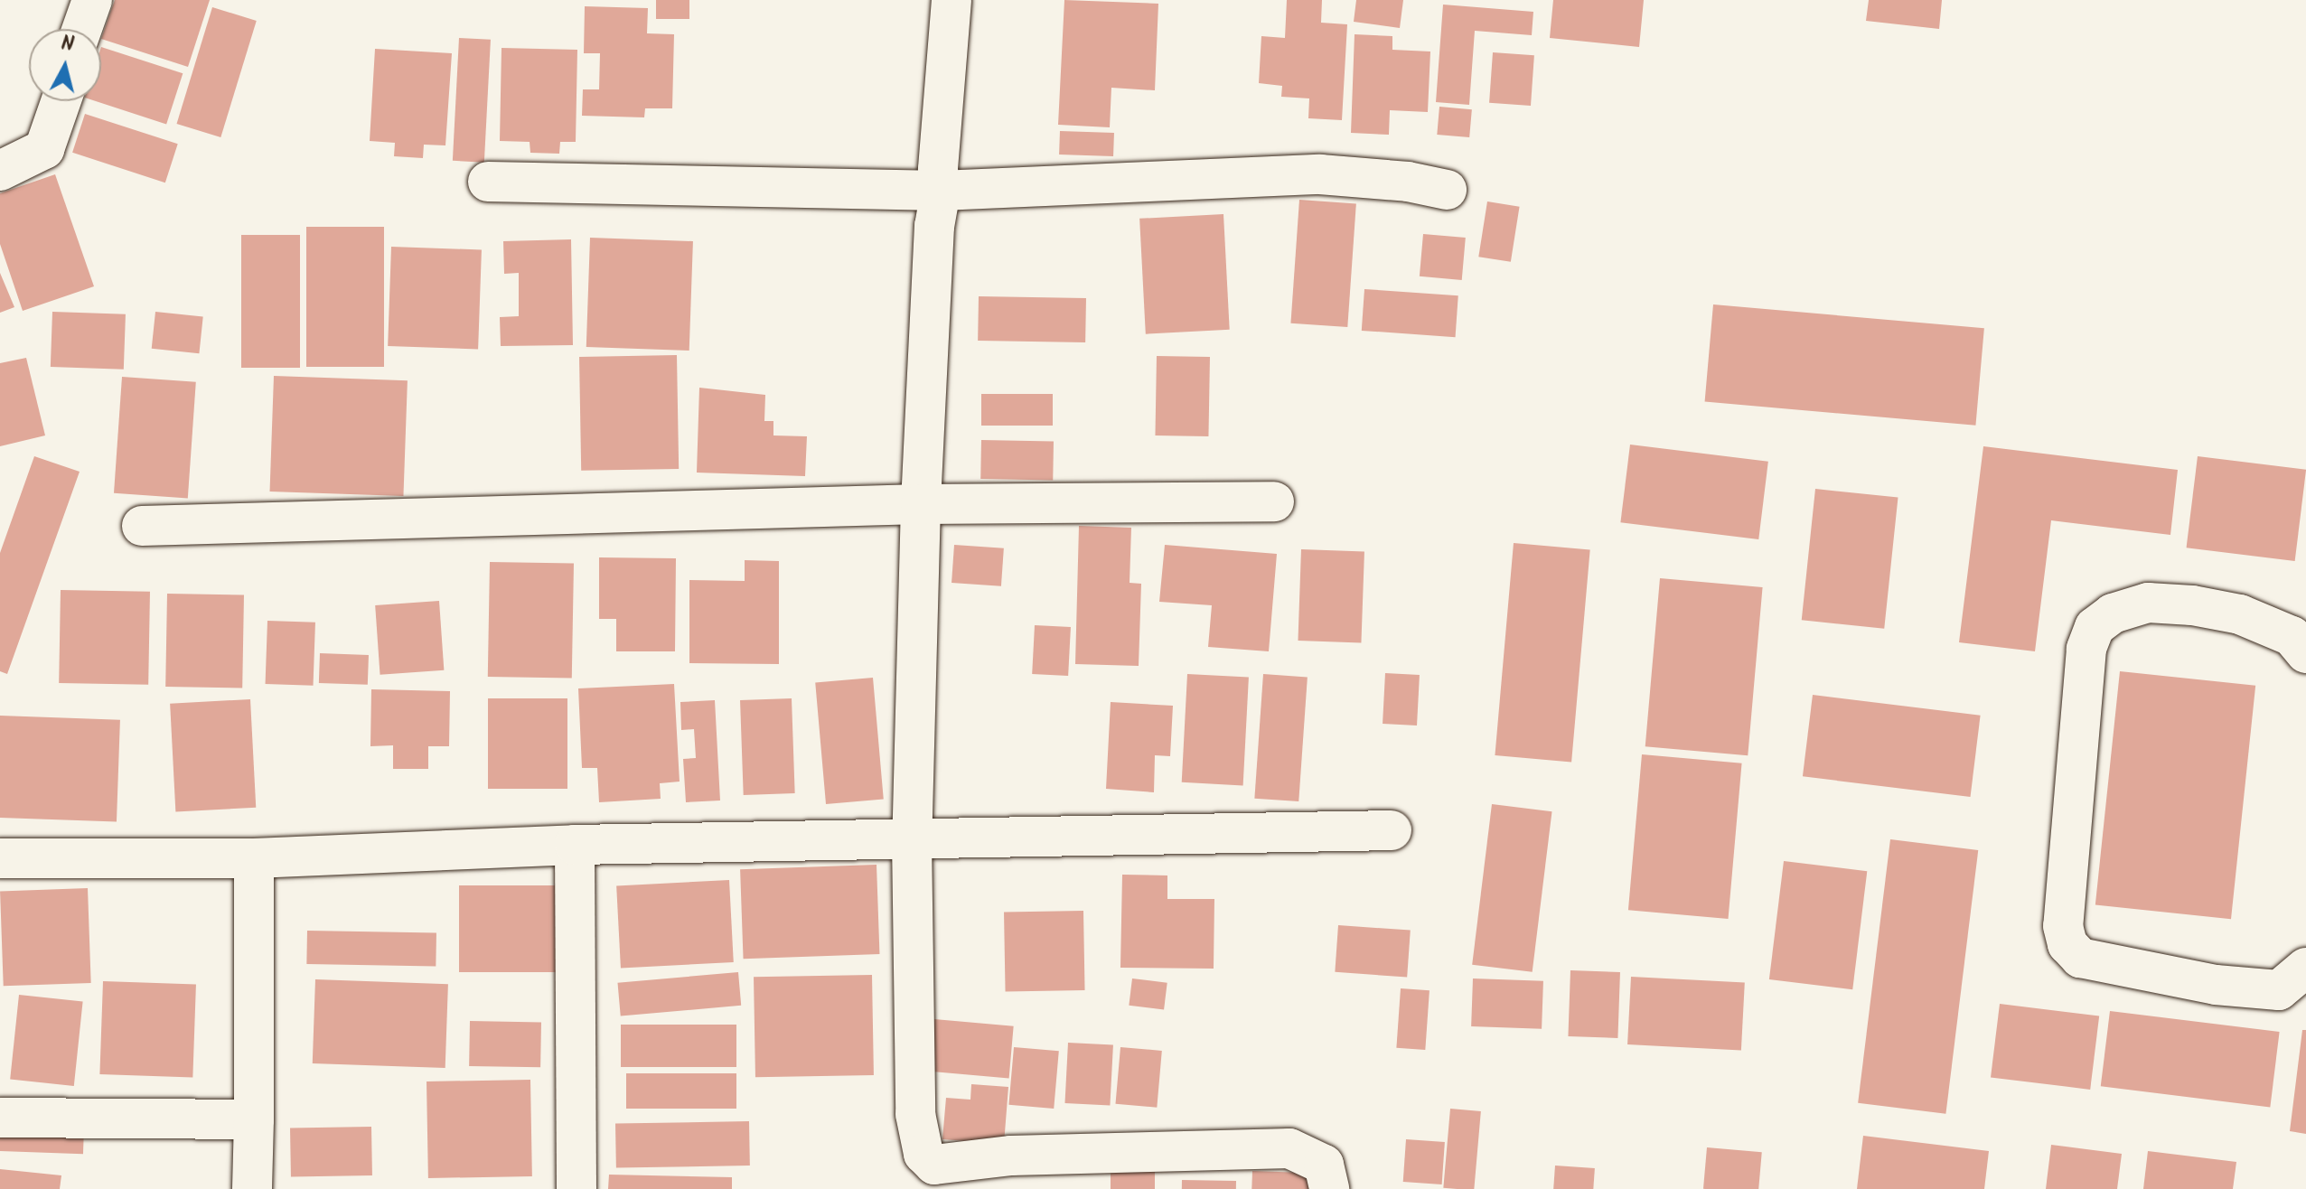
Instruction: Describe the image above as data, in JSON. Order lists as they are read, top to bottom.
{
  "north": "top"
}
